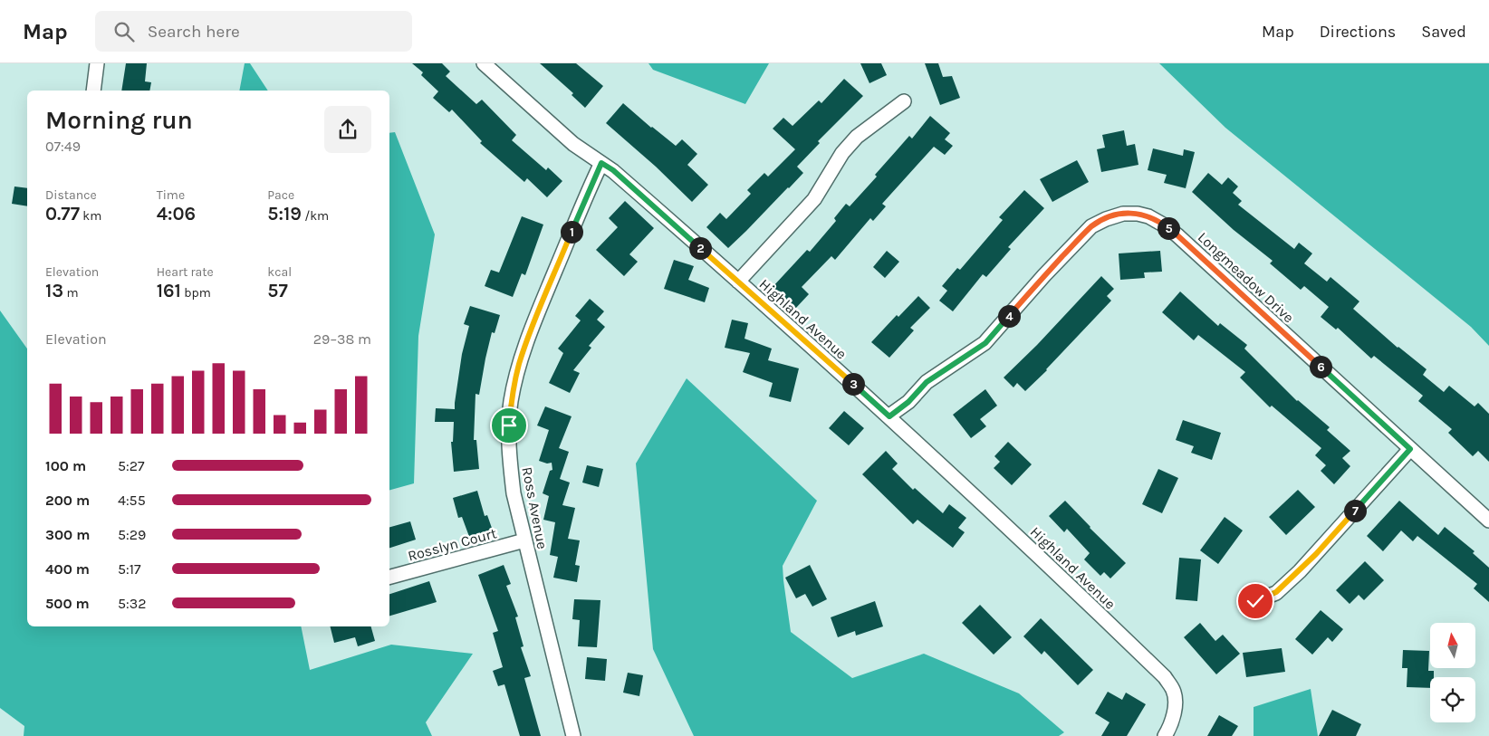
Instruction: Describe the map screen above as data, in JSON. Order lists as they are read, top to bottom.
{
  "streets": {
    "street": [
      "Longmeadow Drive",
      "Highland Avenue",
      "Ross Avenue",
      "Rosslyn Court"
    ]
  },
  "crossings": [
    ["Longmeadow Drive", "Highland Avenue"],
    ["Highland Avenue", "Ross Avenue"],
    ["Ross Avenue", "Rosslyn Court"]
  ],
  "north": "top",
  "page": {
    "header": "Map",
    "search": "Search here",
    "nav": ["Map", "Directions", "Saved"],
    "heading": ["Morning run", "07:49"],
    "stats": [
      ["Distance", "0.77 km"],
      ["Time", "4:06"],
      ["Pace", "5:19 /km"],
      ["Elevation", "13 m"],
      ["Heart rate", "161 bpm"],
      ["kcal", "57"]
    ],
    "pins": [
      "5",
      "1",
      "2",
      "4",
      "6",
      "3",
      "7"
    ],
    "chart": ["Elevation", "29–38 m"],
    "list": [
      {
        "name": "100 m",
        "note": "5:27"
      },
      {
        "name": "200 m",
        "note": "4:55"
      },
      {
        "name": "300 m",
        "note": "5:29"
      },
      {
        "name": "400 m",
        "note": "5:17"
      },
      {
        "name": "500 m",
        "note": "5:32"
      }
    ]
  }
}
